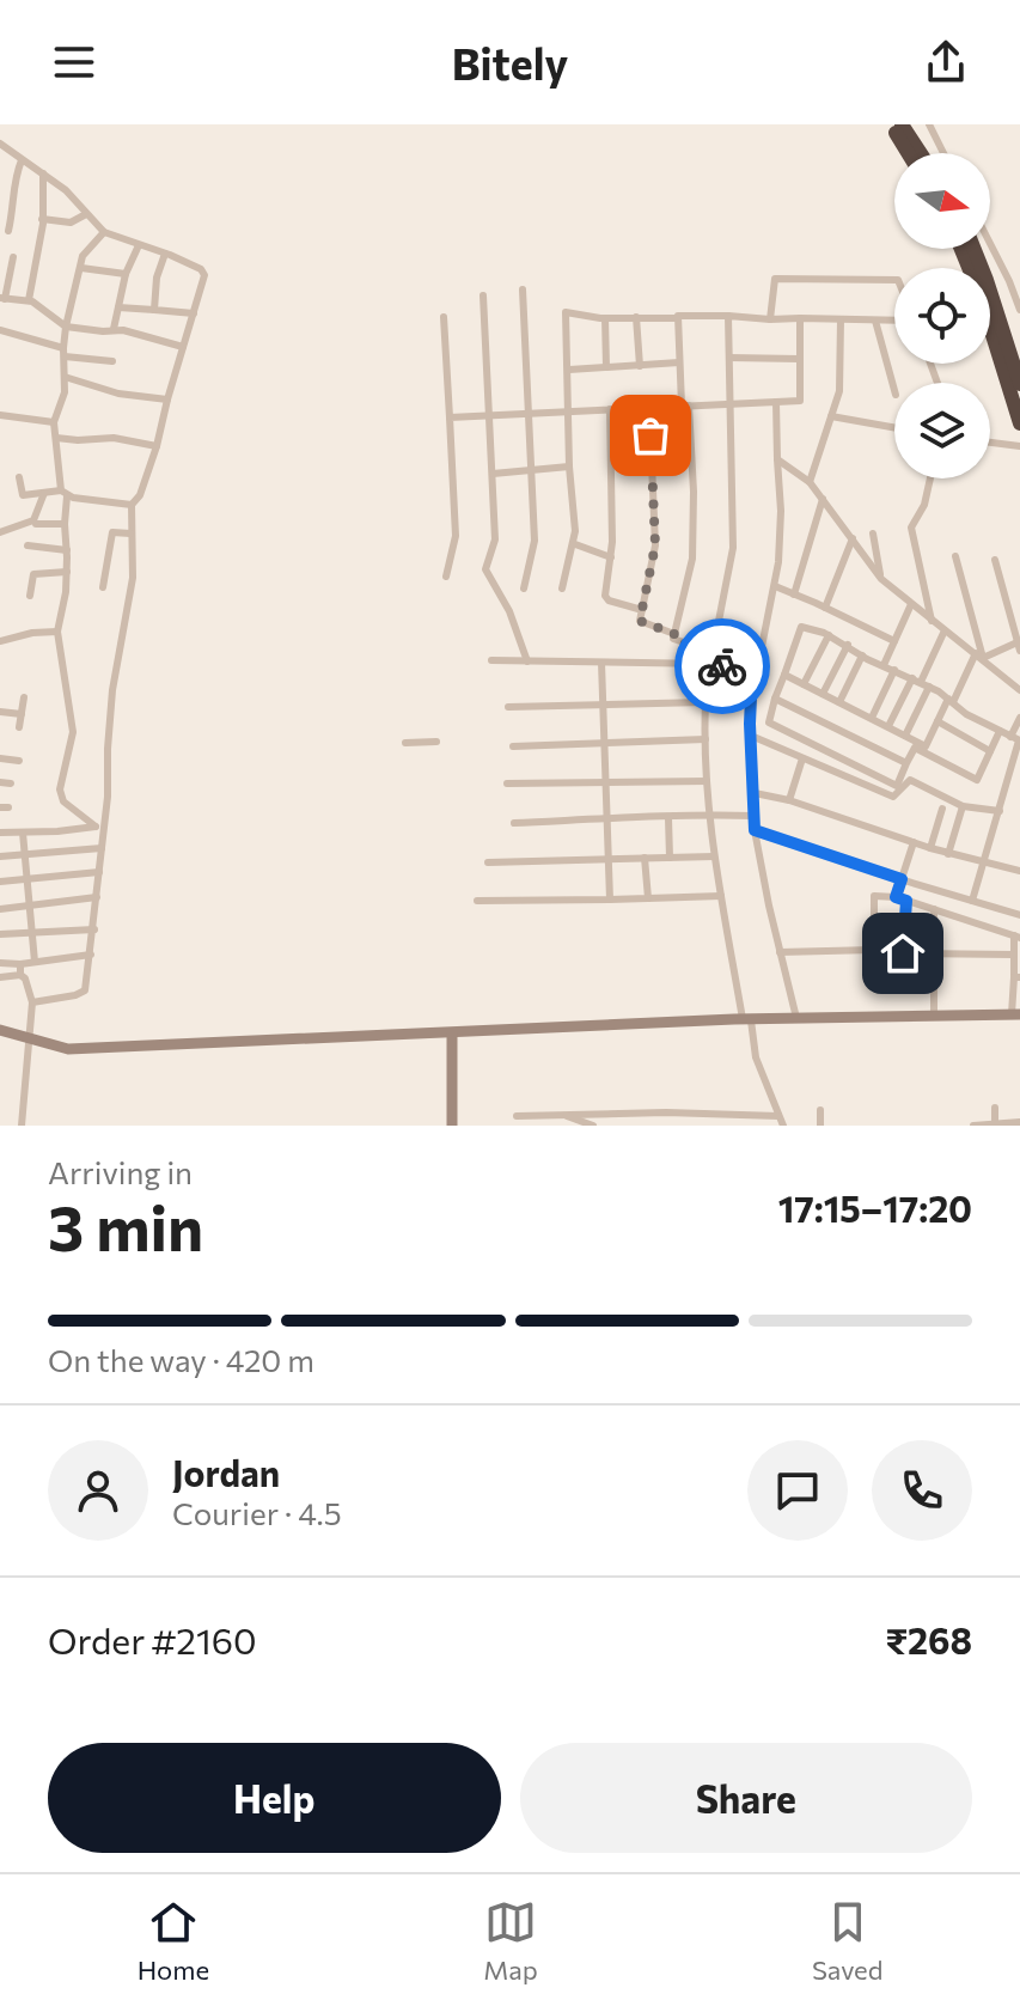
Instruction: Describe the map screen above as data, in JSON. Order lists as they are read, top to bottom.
{
  "north": "right",
  "page": {
    "header": "Bitely",
    "heading": ["3 min", "Arriving in", "17:15–17:20"],
    "panel": [
      "Jordan",
      "Courier · 4.5",
      "Order #2160",
      "₹268"
    ],
    "bar": "On the way · 420 m",
    "buttons": ["Help", "Share"],
    "tabs": ["Home", "Map", "Saved"]
  }
}
